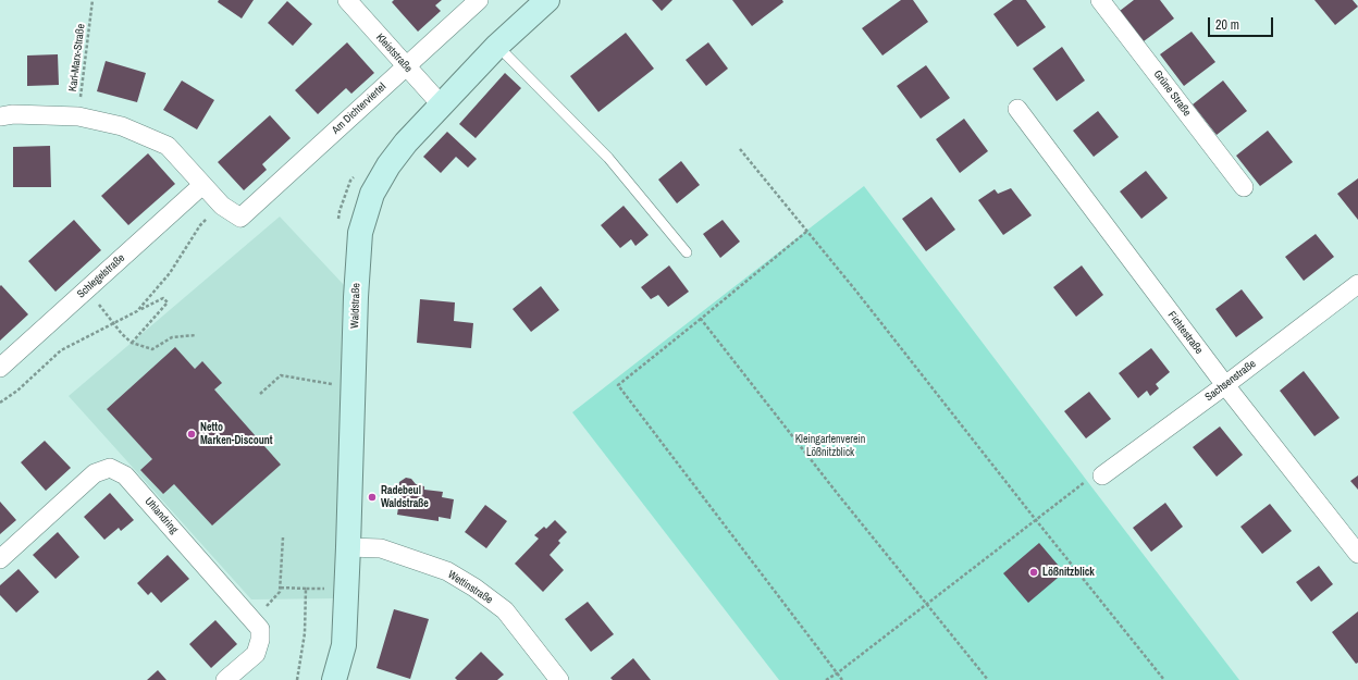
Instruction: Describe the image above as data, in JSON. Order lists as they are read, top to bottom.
{
  "streets": {
    "street": [
      "Kleiststraße",
      "Grüne Straße",
      "Am Dichterviertel",
      "Schlegelstraße",
      "Waldstraße",
      "Fichtestraße",
      "Sachsenstraße",
      "Uhlandring",
      "Wettinstraße"
    ],
    "path": ["Karl-Marx-Straße"]
  },
  "crossings": [
    ["Kleiststraße", "Am Dichterviertel"],
    ["Kleiststraße", "Waldstraße"],
    ["Waldstraße", "Wettinstraße"],
    ["Fichtestraße", "Sachsenstraße"]
  ],
  "parks": ["Kleingartenverein Lößnitzblick"],
  "places": ["Netto Marken-Discount", "Radebeul Waldstraße", "Lößnitzblick"],
  "scale_bar": "20 m"
}
